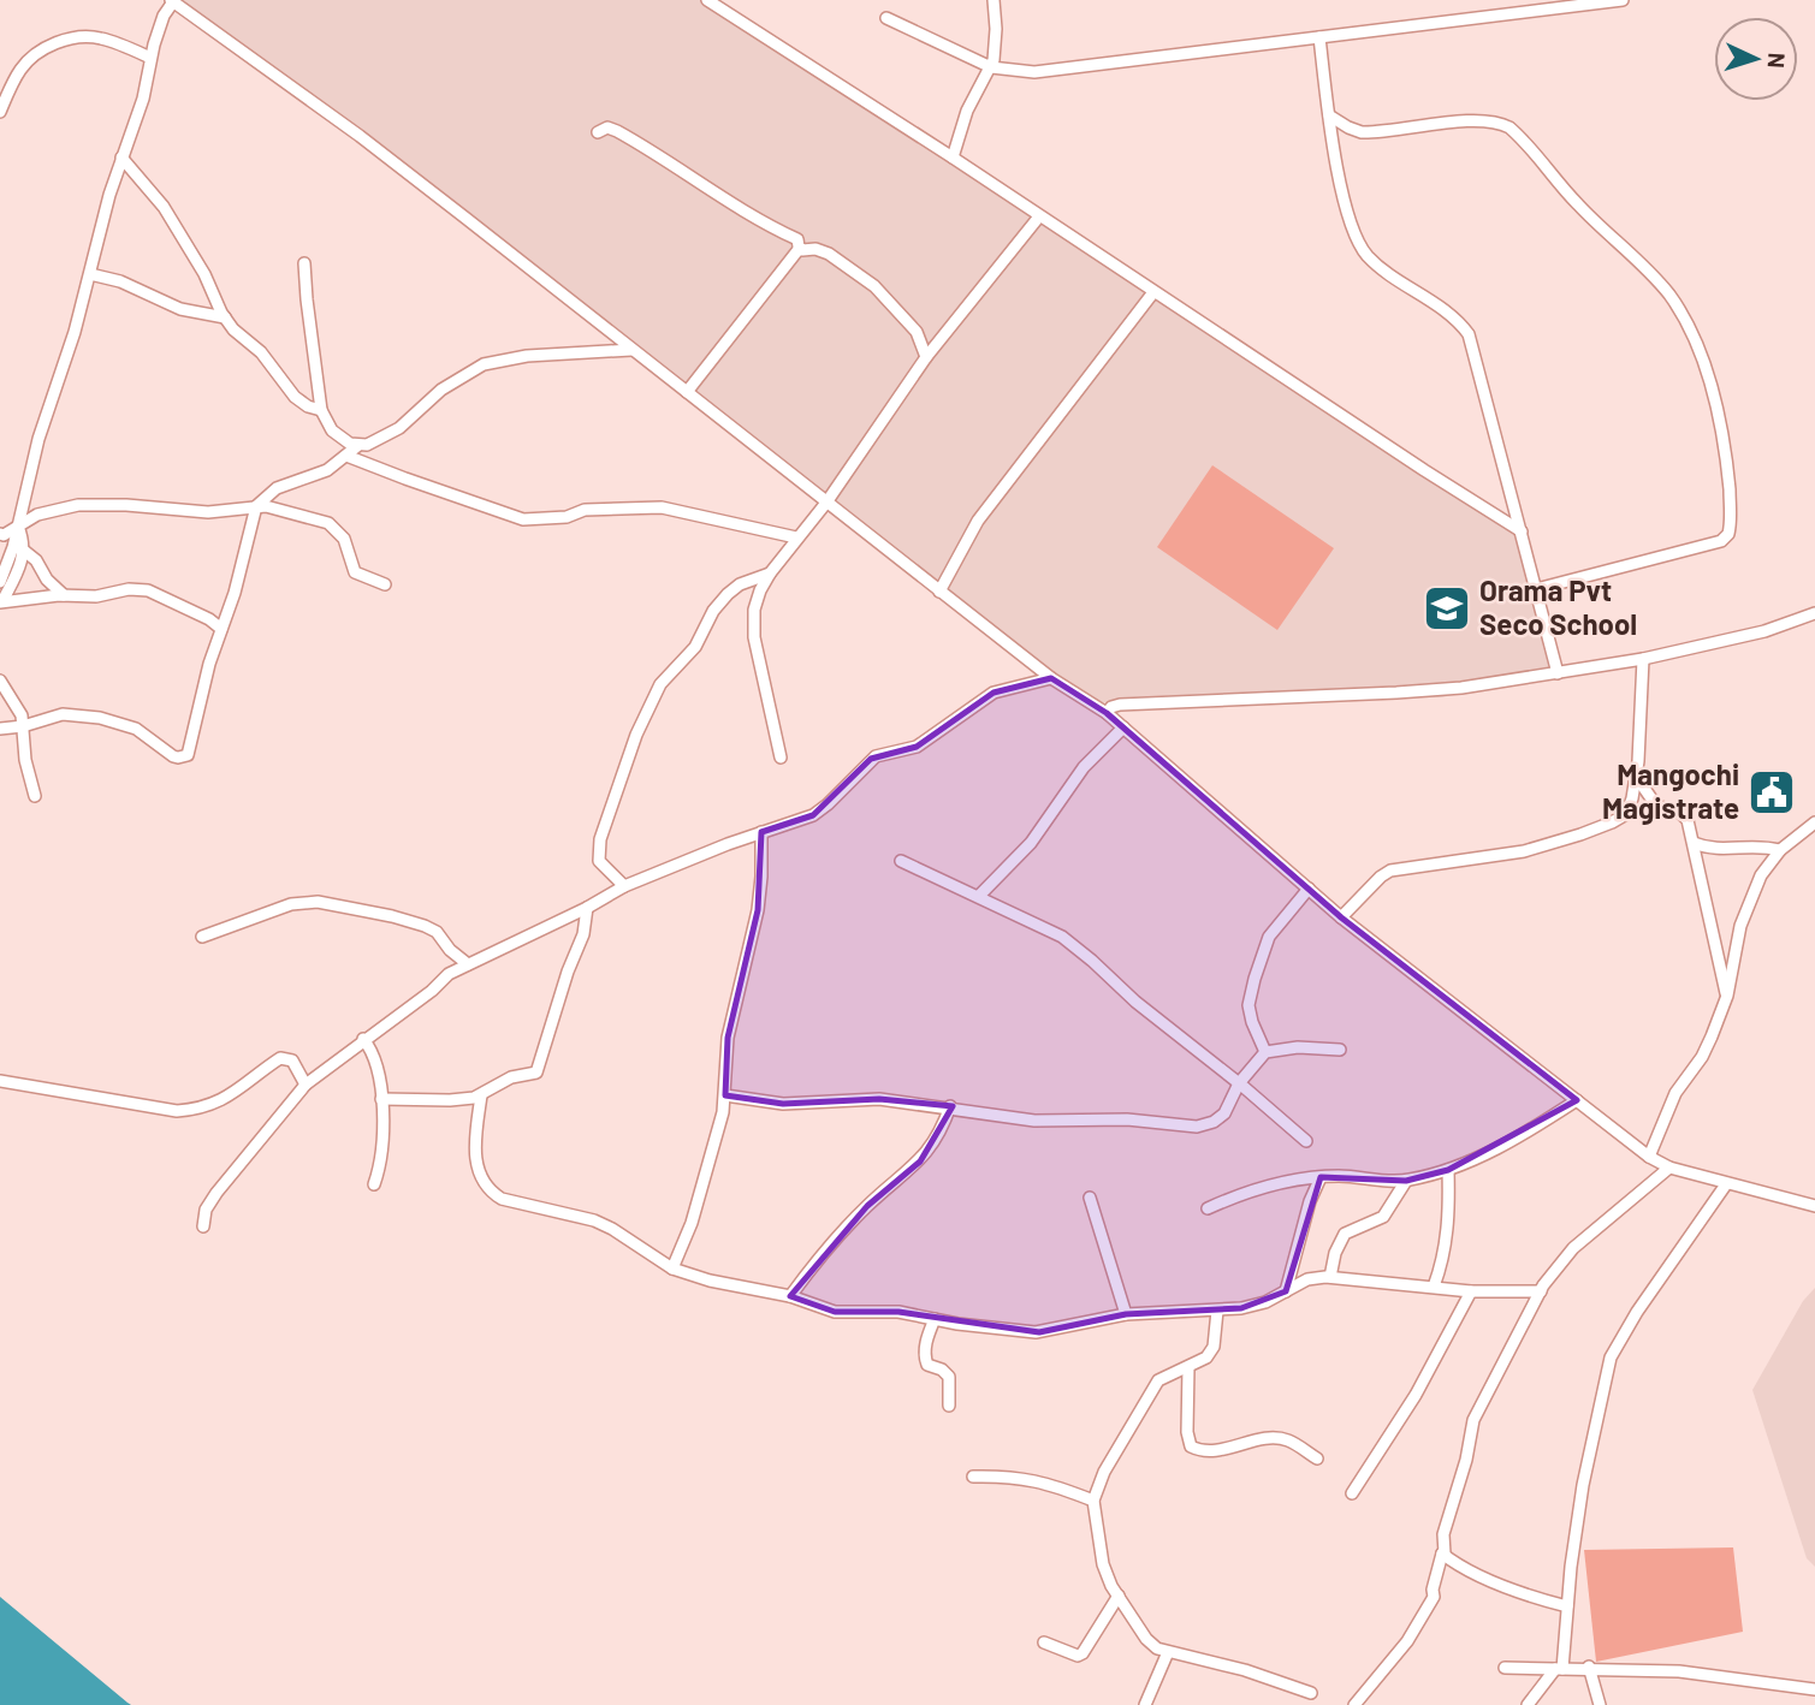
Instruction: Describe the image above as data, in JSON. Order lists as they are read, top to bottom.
{
  "places": {
    "school or university": ["Orama Pvt Seco School"],
    "public building": ["Mangochi Magistrate"]
  },
  "north": "right"
}
